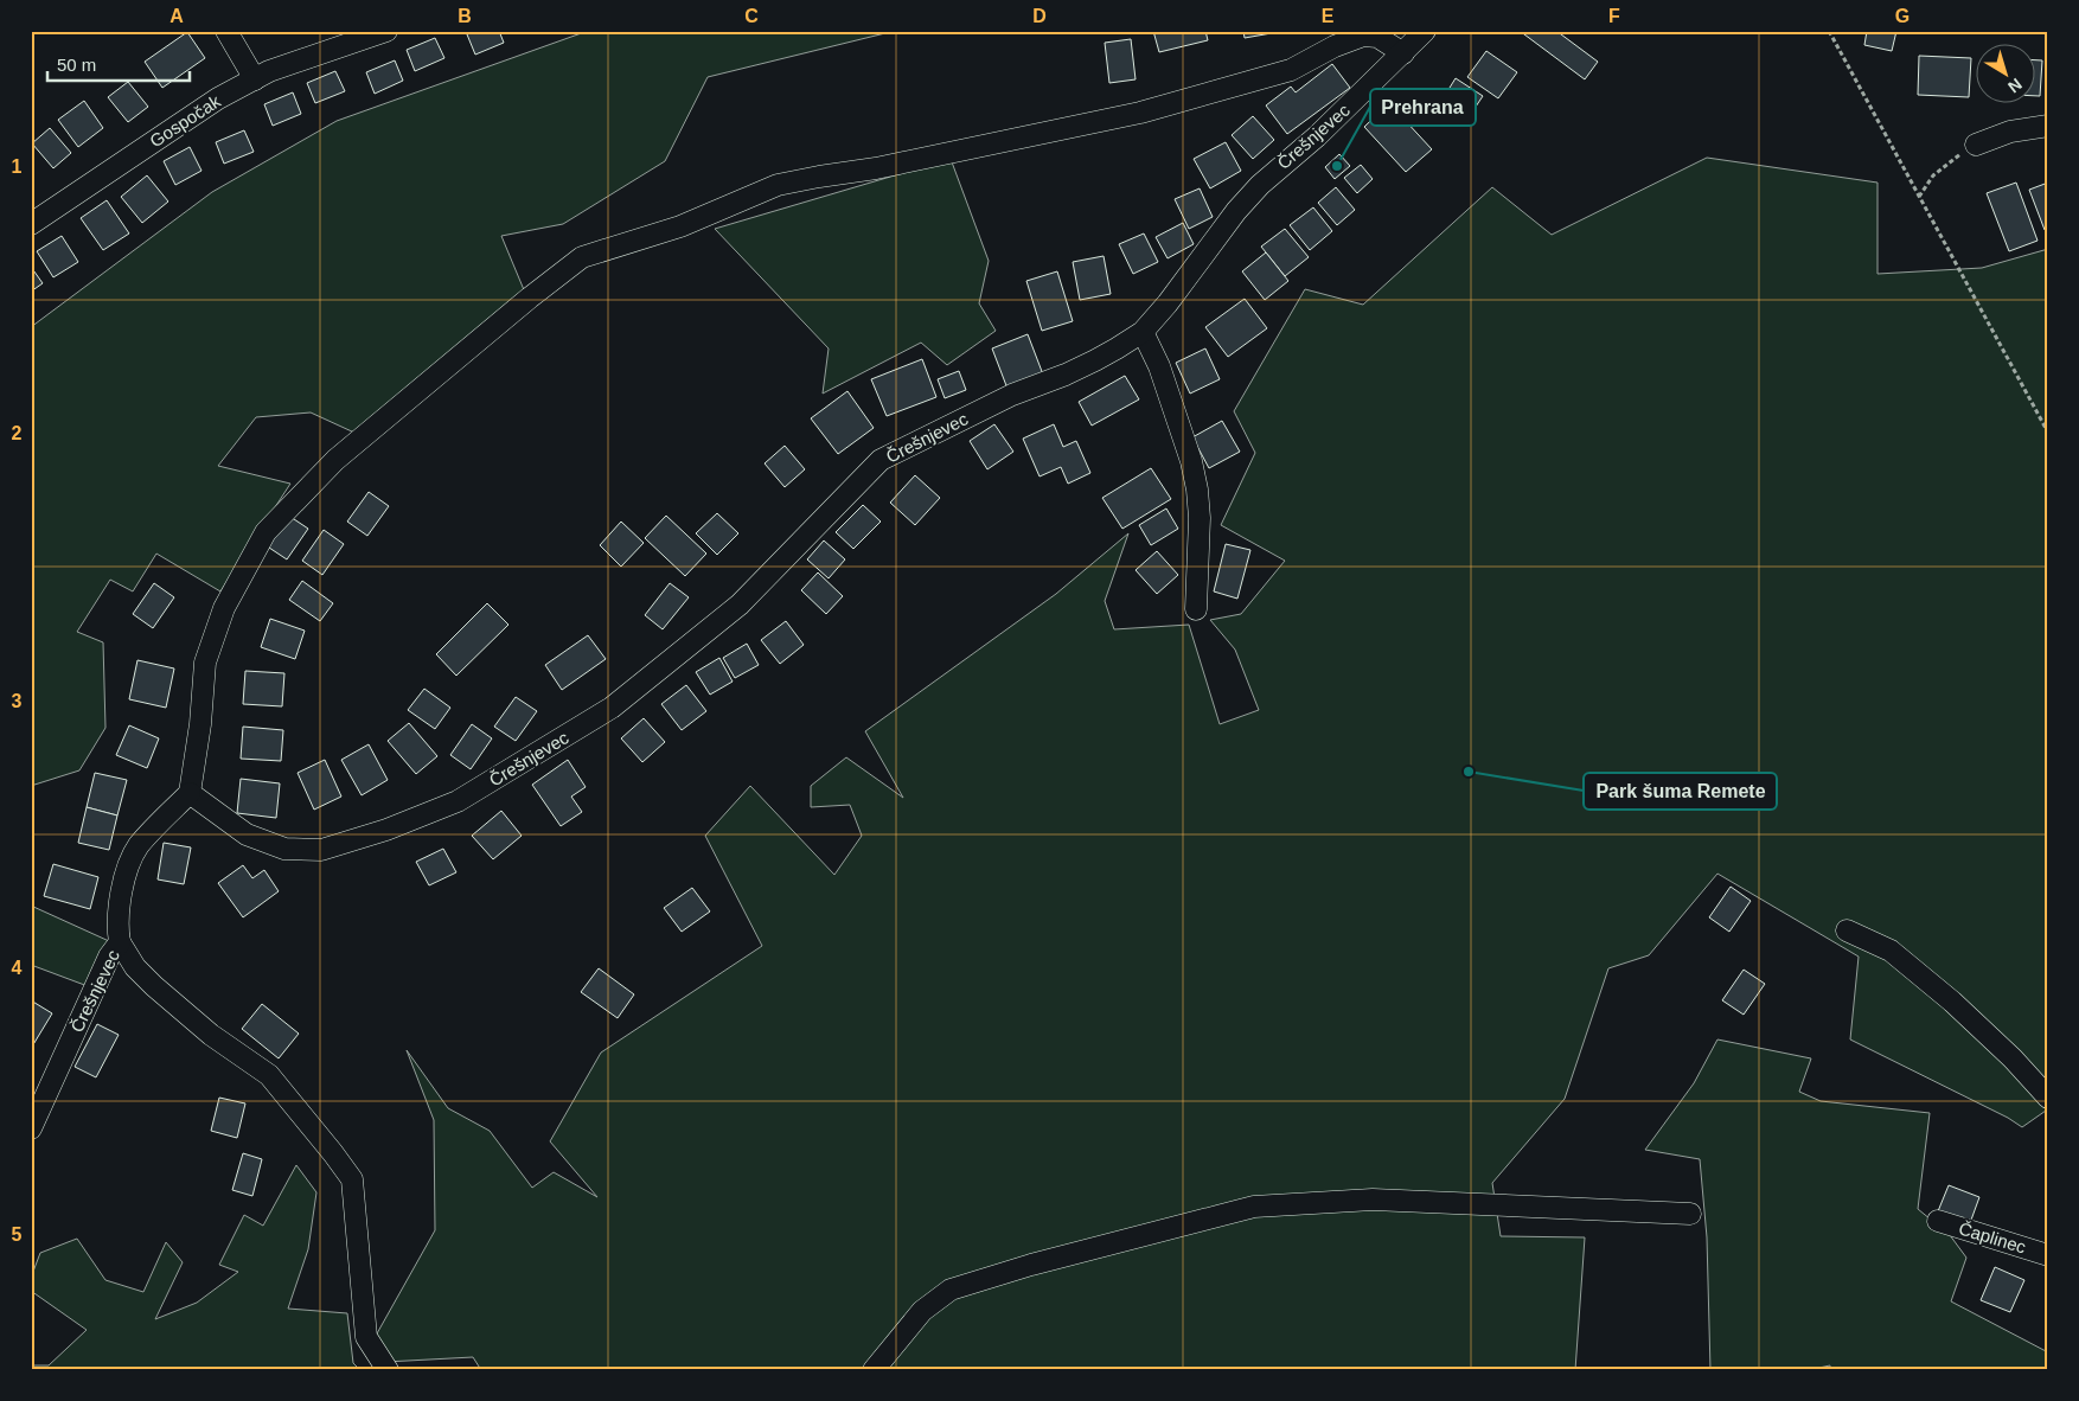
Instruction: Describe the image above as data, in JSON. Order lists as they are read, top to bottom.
{
  "streets": {
    "street": ["Gospočak", "Črešnjevec", "Čaplinec"]
  },
  "places": ["Prehrana", "Park šuma Remete"],
  "scale_bar": "50 m",
  "north": "bottom right",
  "grid": {
    "columns": [
      "A",
      "B",
      "C",
      "D",
      "E",
      "F",
      "G"
    ],
    "rows": [
      "1",
      "2",
      "3",
      "4",
      "5"
    ]
  }
}
